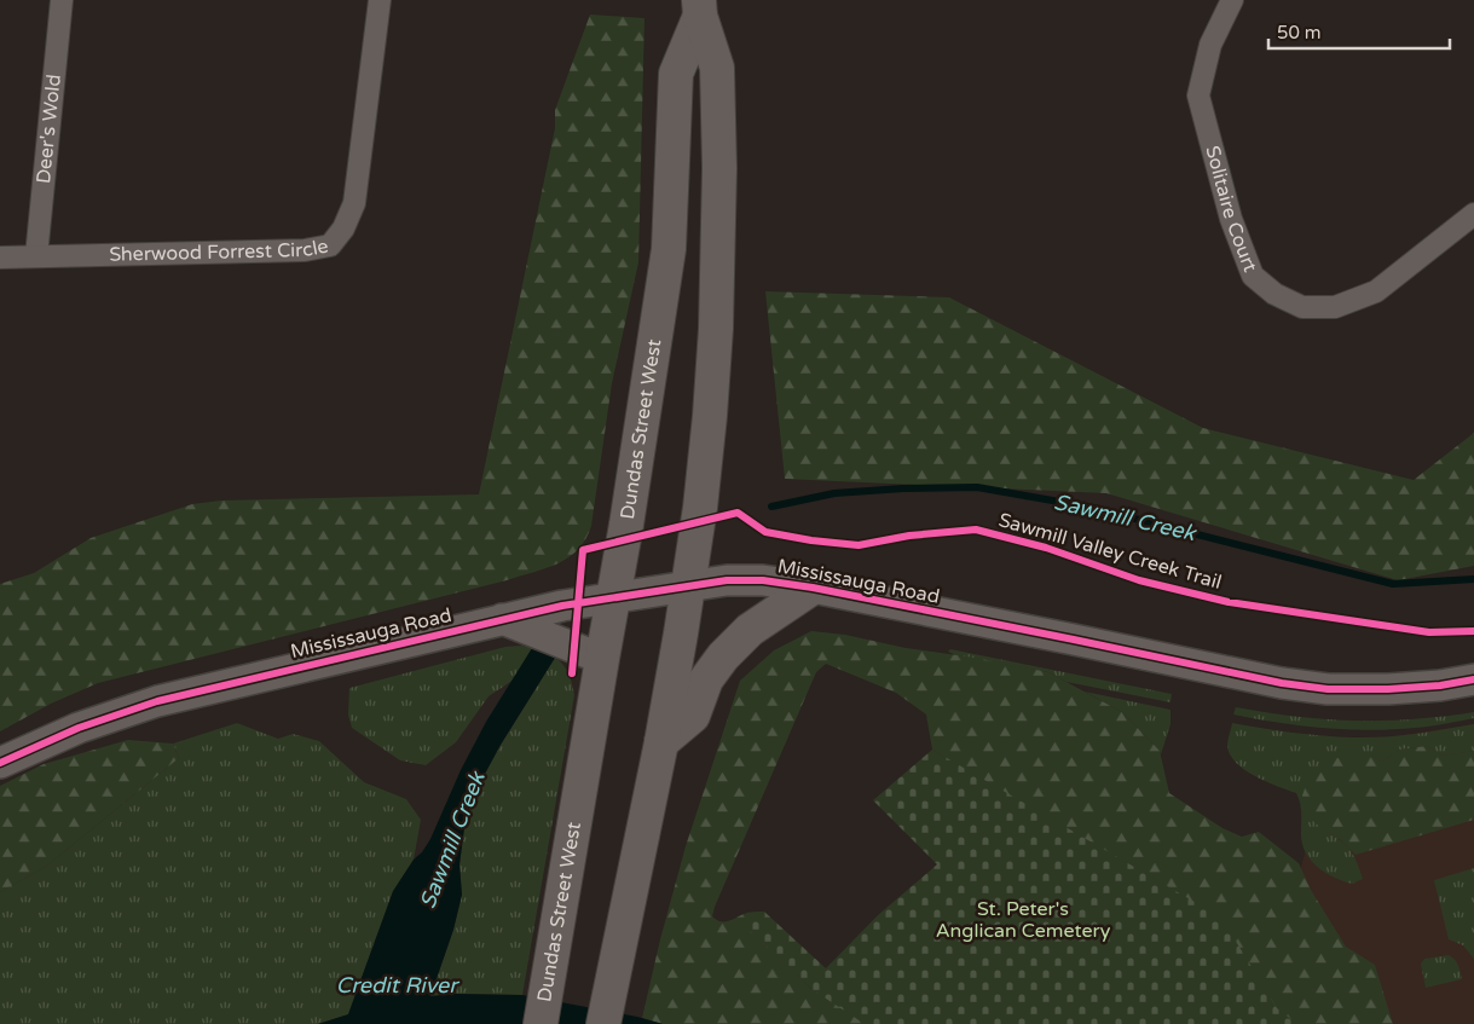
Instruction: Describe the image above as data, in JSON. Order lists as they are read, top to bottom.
{
  "streets": {
    "main road": ["Dundas Street West", "Mississauga Road"],
    "street": ["Deer's Wold", "Solitaire Court", "Sherwood Forrest Circle"],
    "cycle path": ["Sawmill Valley Creek Trail"]
  },
  "crossings": [
    ["Deer's Wold", "Sherwood Forrest Circle"],
    ["Dundas Street West", "Mississauga Road"]
  ],
  "water": ["Sawmill Creek", "Credit River"],
  "parks": ["St. Peter's Anglican Cemetery"],
  "scale_bar": "50 m"
}
